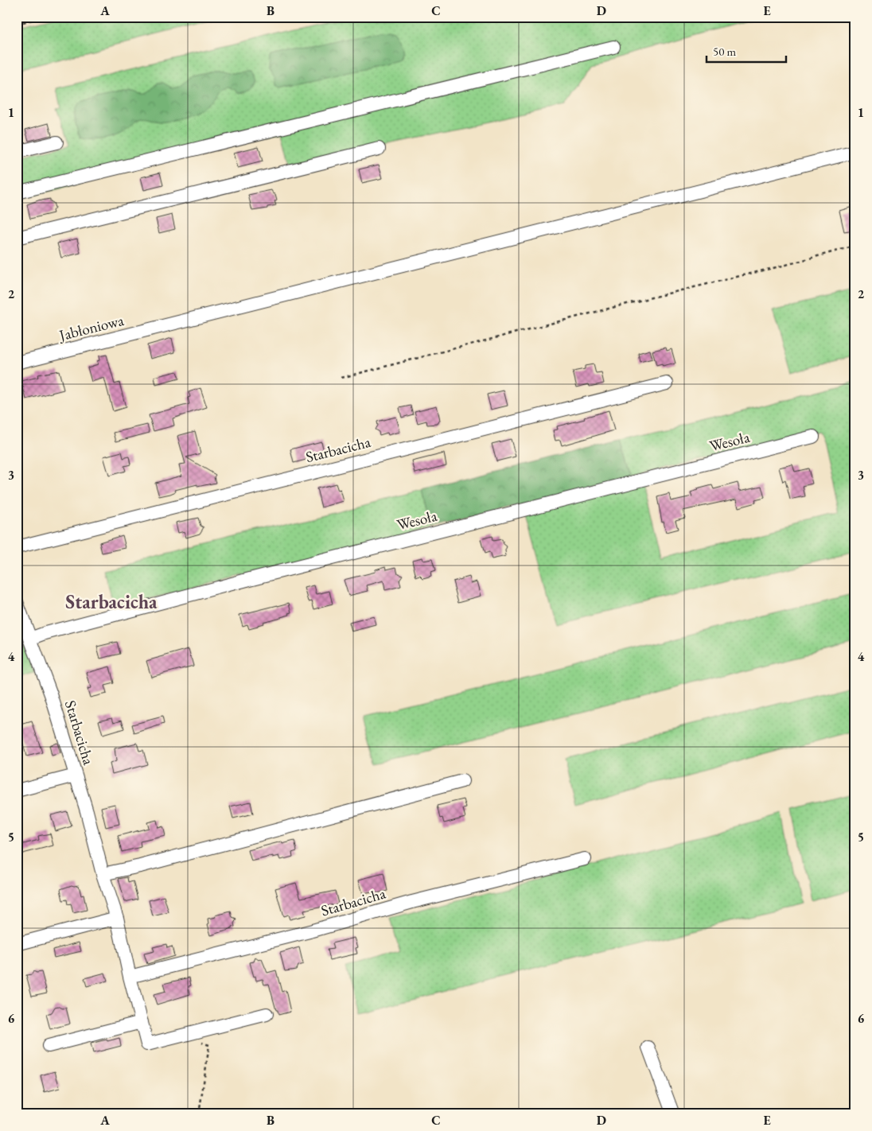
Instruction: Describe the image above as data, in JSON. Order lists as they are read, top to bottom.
{
  "streets": {
    "street": ["Jabłoniowa", "Wesoła", "Starbacicha"]
  },
  "crossings": [
    ["Wesoła", "Starbacicha"]
  ],
  "districts": ["Starbacicha"],
  "scale_bar": "50 m",
  "grid": {
    "columns": [
      "A",
      "B",
      "C",
      "D",
      "E"
    ],
    "rows": [
      "1",
      "2",
      "3",
      "4",
      "5",
      "6"
    ]
  }
}
